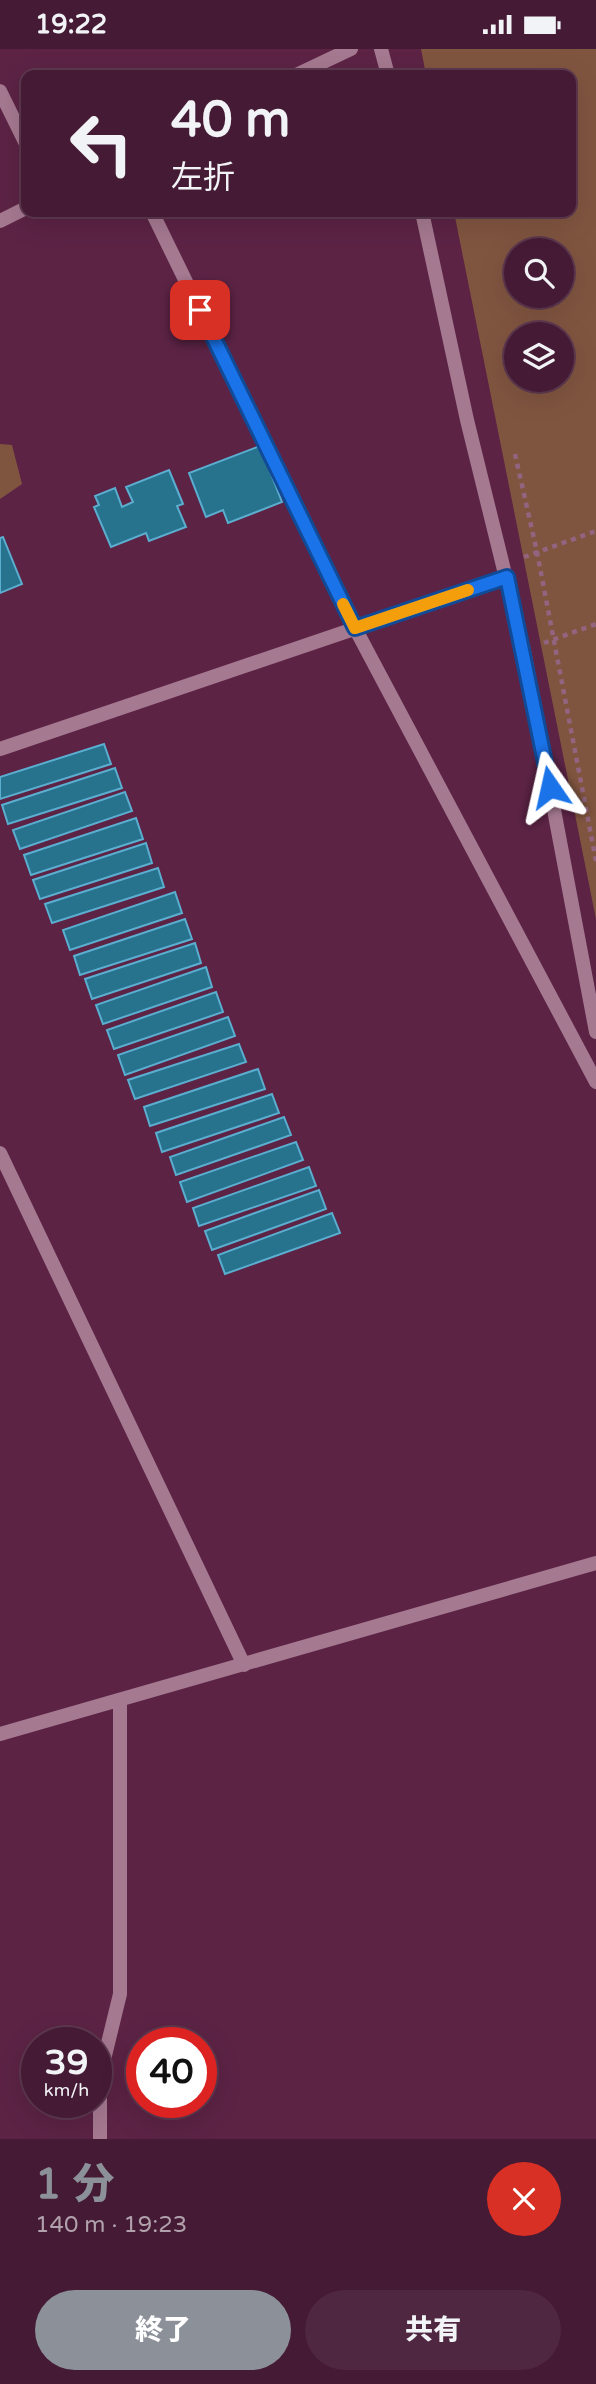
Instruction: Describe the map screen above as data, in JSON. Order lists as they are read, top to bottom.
{
  "page": {
    "status": "19:22",
    "turn": ["40 m", "左折"],
    "speed": "39 km/h",
    "limit": "40",
    "heading": ["1 分", "140 m · 19:23"],
    "buttons": ["終了", "共有"]
  }
}
